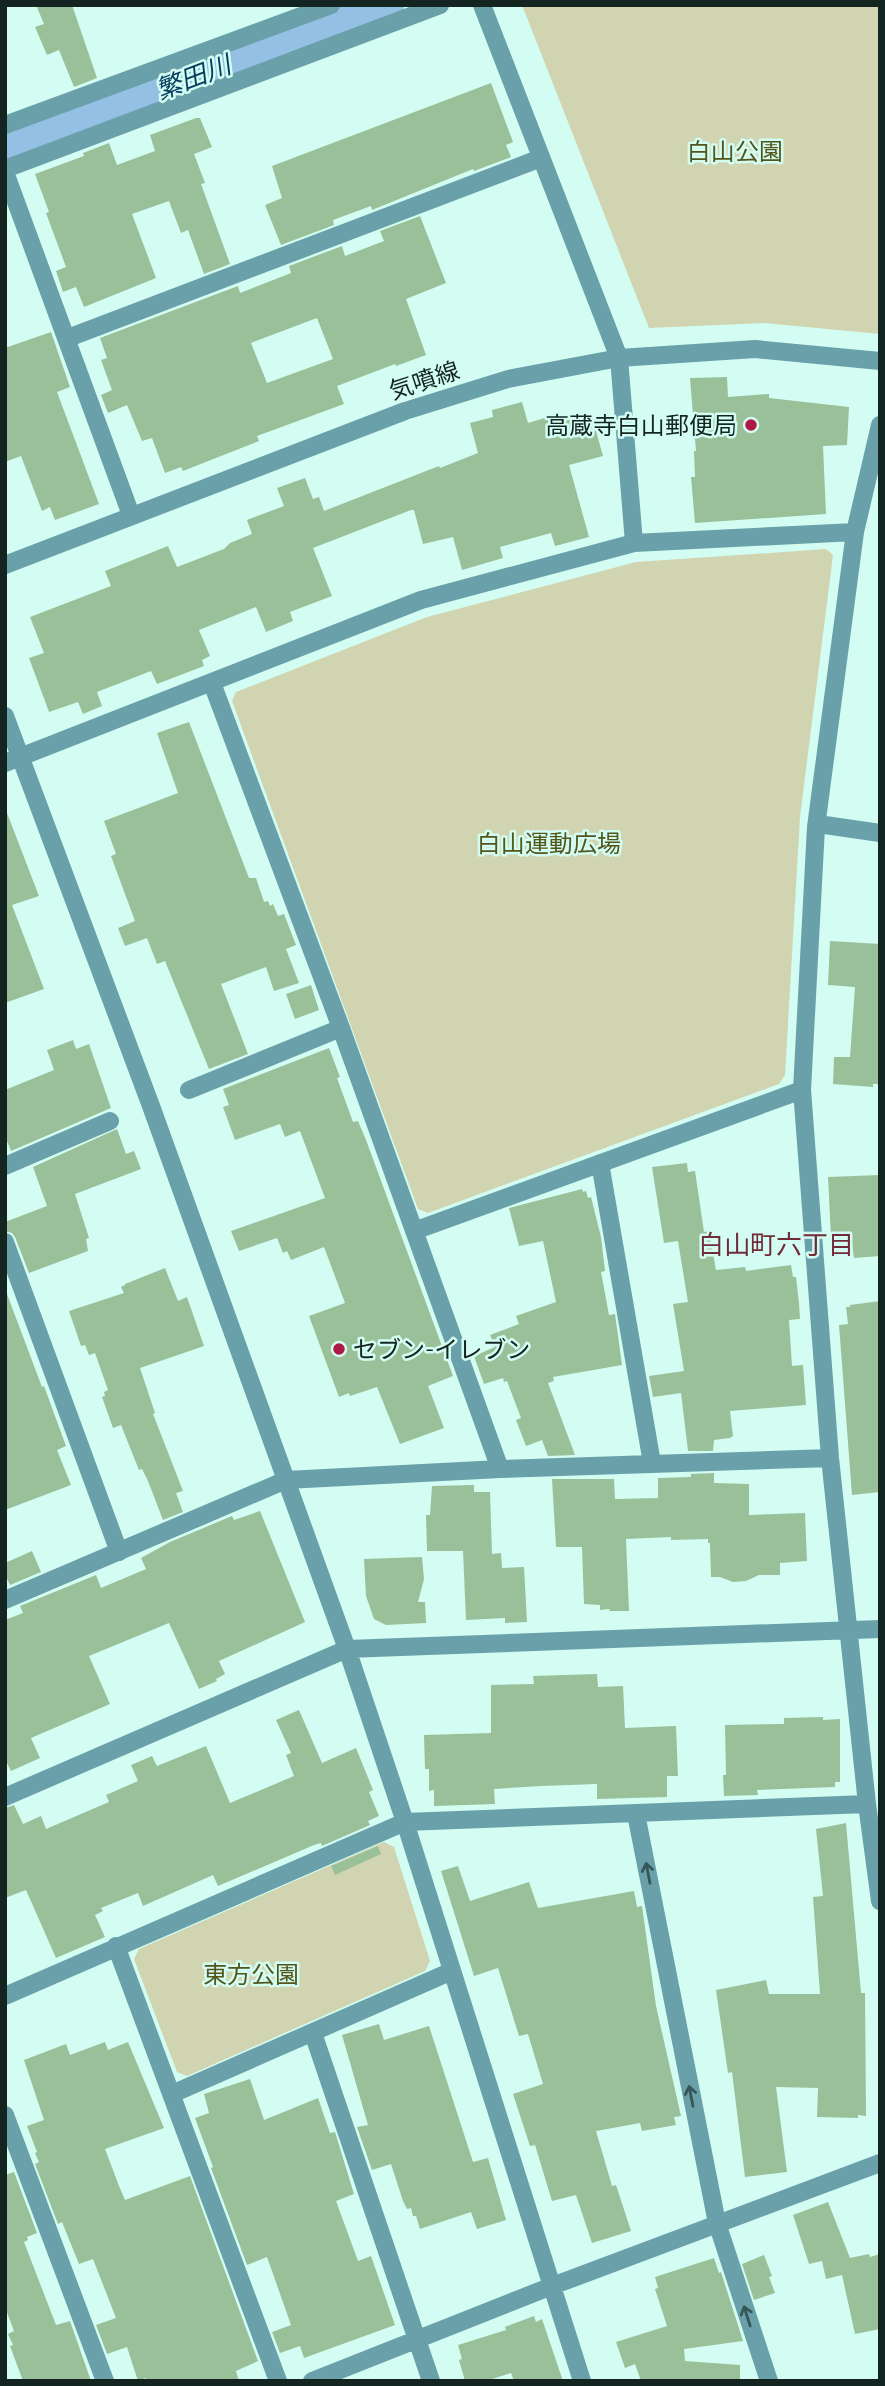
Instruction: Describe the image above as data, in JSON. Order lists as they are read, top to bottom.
{
  "streets": {
    "street": ["気噴線"]
  },
  "districts": ["白山町六丁目"],
  "water": ["繁田川"],
  "parks": ["白山公園", "白山運動広場", "東方公園"],
  "places": ["高蔵寺白山郵便局", "セブン-イレブン"]
}
